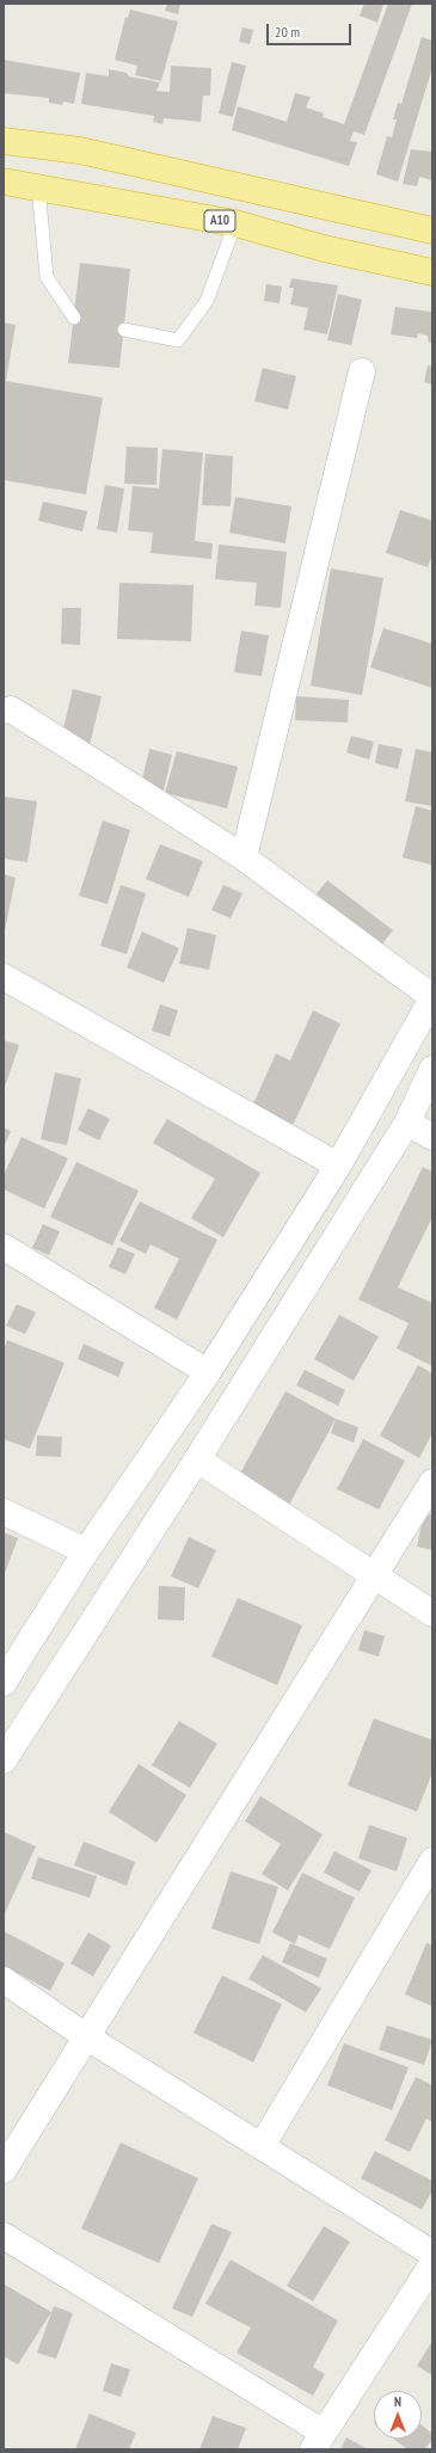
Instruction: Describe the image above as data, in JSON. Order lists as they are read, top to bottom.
{
  "streets": {
    "highway": ["A10"]
  },
  "scale_bar": "20 m",
  "north": "top"
}
